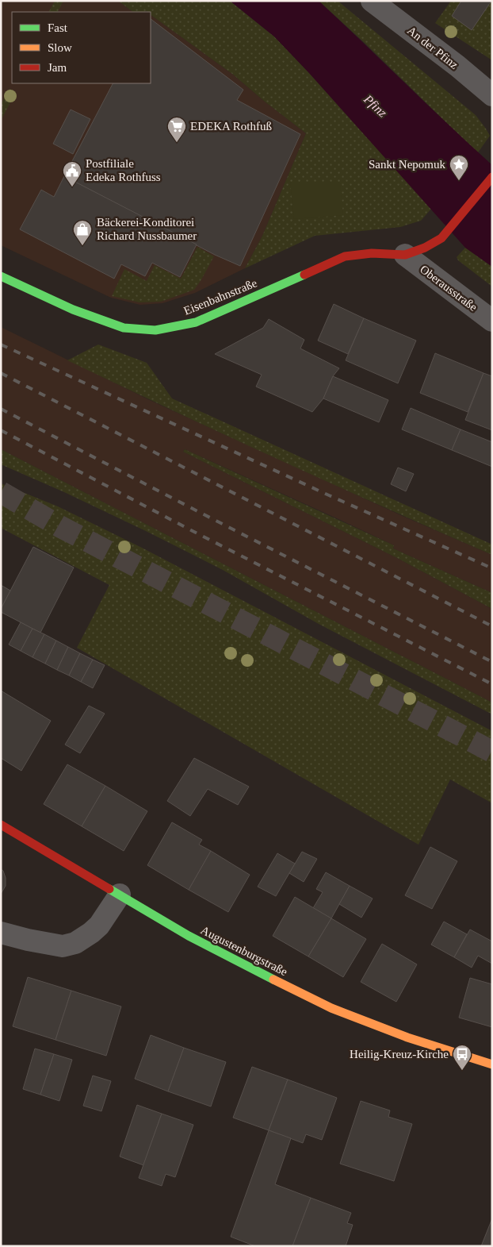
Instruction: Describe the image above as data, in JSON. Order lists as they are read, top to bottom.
{
  "streets": {
    "street": [
      "An der Pfinz",
      "Oberausstraße",
      "Eisenbahnstraße",
      "Augustenburgstraße"
    ]
  },
  "crossings": [
    ["Oberausstraße", "Eisenbahnstraße"]
  ],
  "water": ["Pfinz"],
  "places": {
    "supermarket": ["EDEKA Rothfuß"],
    "place": ["Sankt Nepomuk"],
    "public building": ["Postfiliale Edeka Rothfuss"],
    "shop": ["Bäckerei-Konditorei Richard Nussbaumer"],
    "bus stop": ["Heilig-Kreuz-Kirche"]
  },
  "legend": ["Fast", "Slow", "Jam"]
}
